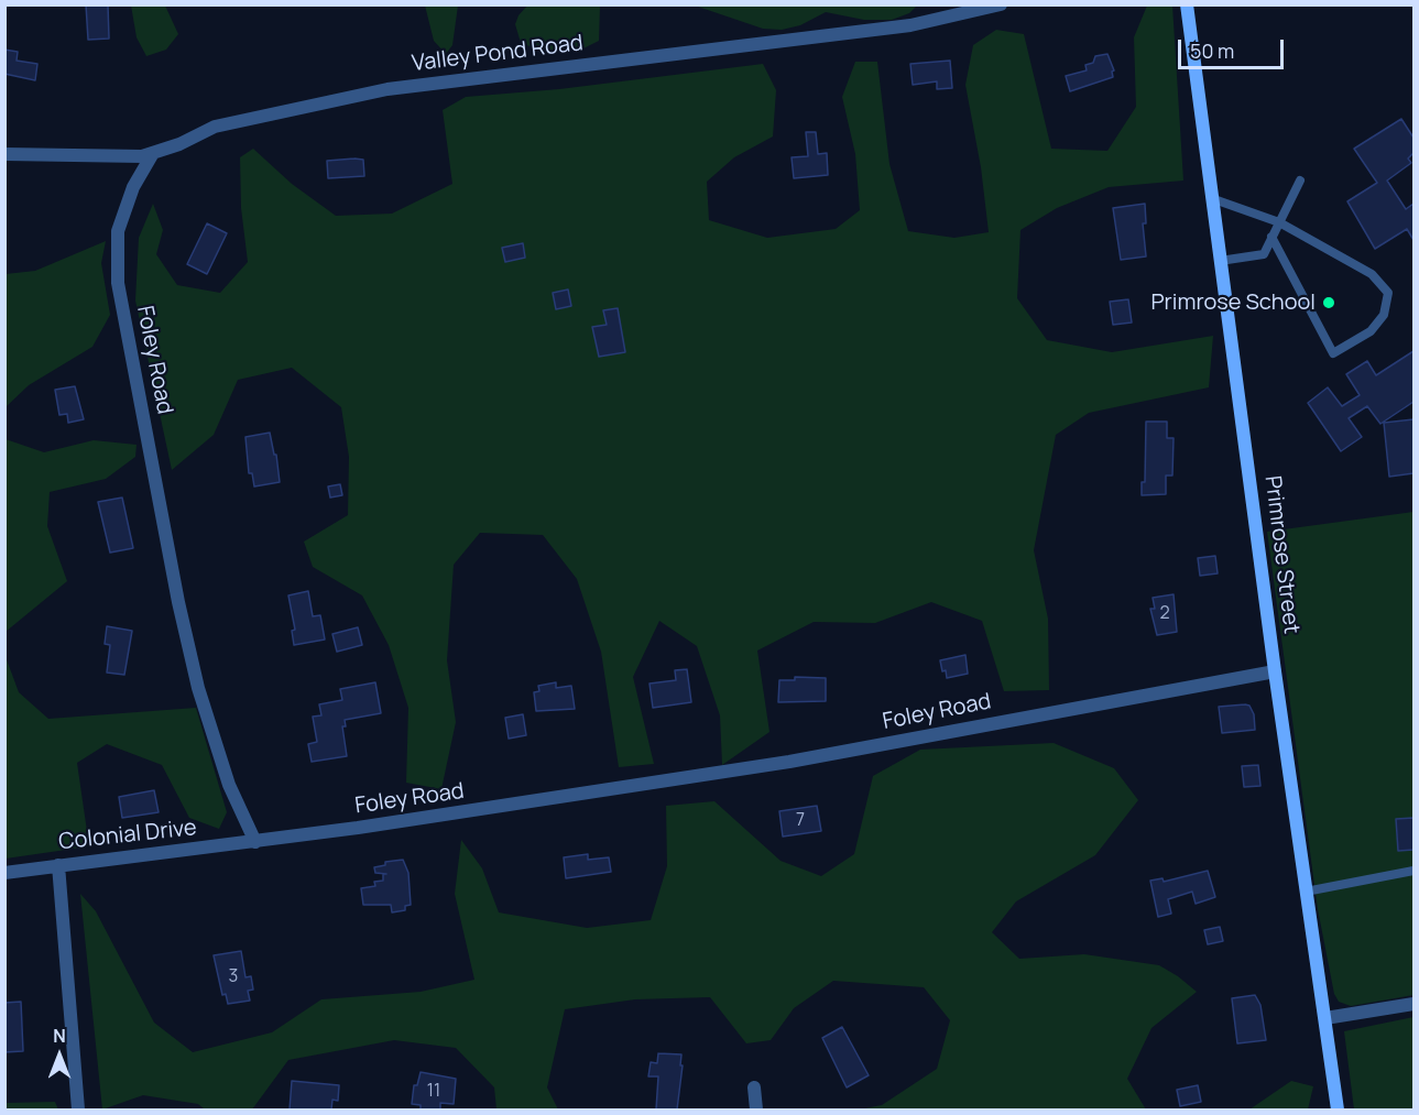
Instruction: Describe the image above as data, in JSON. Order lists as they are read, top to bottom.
{
  "streets": {
    "main road": ["Primrose Street"],
    "street": ["Valley Pond Road", "Foley Road", "Colonial Drive"]
  },
  "crossings": [
    ["Valley Pond Road", "Foley Road"],
    ["Foley Road", "Primrose Street"],
    ["Foley Road", "Colonial Drive"]
  ],
  "places": ["Primrose School"],
  "house_numbers": [
    "2",
    "7",
    "3",
    "11"
  ],
  "scale_bar": "50 m",
  "north": "top"
}
